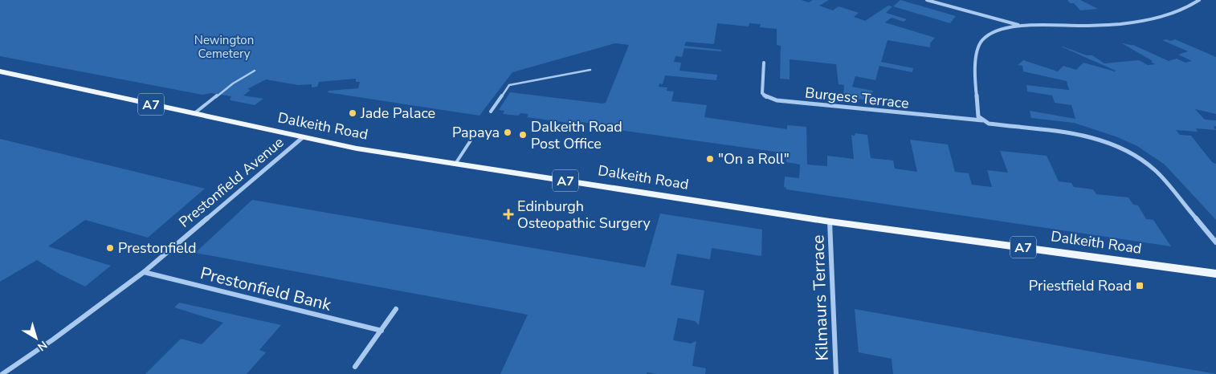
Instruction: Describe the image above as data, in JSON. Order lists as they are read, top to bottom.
{
  "streets": {
    "main road": ["A7", "Dalkeith Road"],
    "street": [
      "Burgess Terrace",
      "Prestonfield Avenue",
      "Prestonfield Bank",
      "Kilmaurs Terrace"
    ]
  },
  "crossings": [
    ["Dalkeith Road", "Prestonfield Avenue"],
    ["Dalkeith Road", "Kilmaurs Terrace"],
    ["Prestonfield Avenue", "Prestonfield Bank"]
  ],
  "parks": ["Newington Cemetery"],
  "places": {
    "other": [
      "Jade Palace",
      "Papaya",
      "Dalkeith Road Post Office",
      "\"On a Roll\"",
      "Prestonfield"
    ],
    "health": ["Edinburgh Osteopathic Surgery"],
    "transit": ["Priestfield Road"]
  },
  "north": "bottom right"
}
